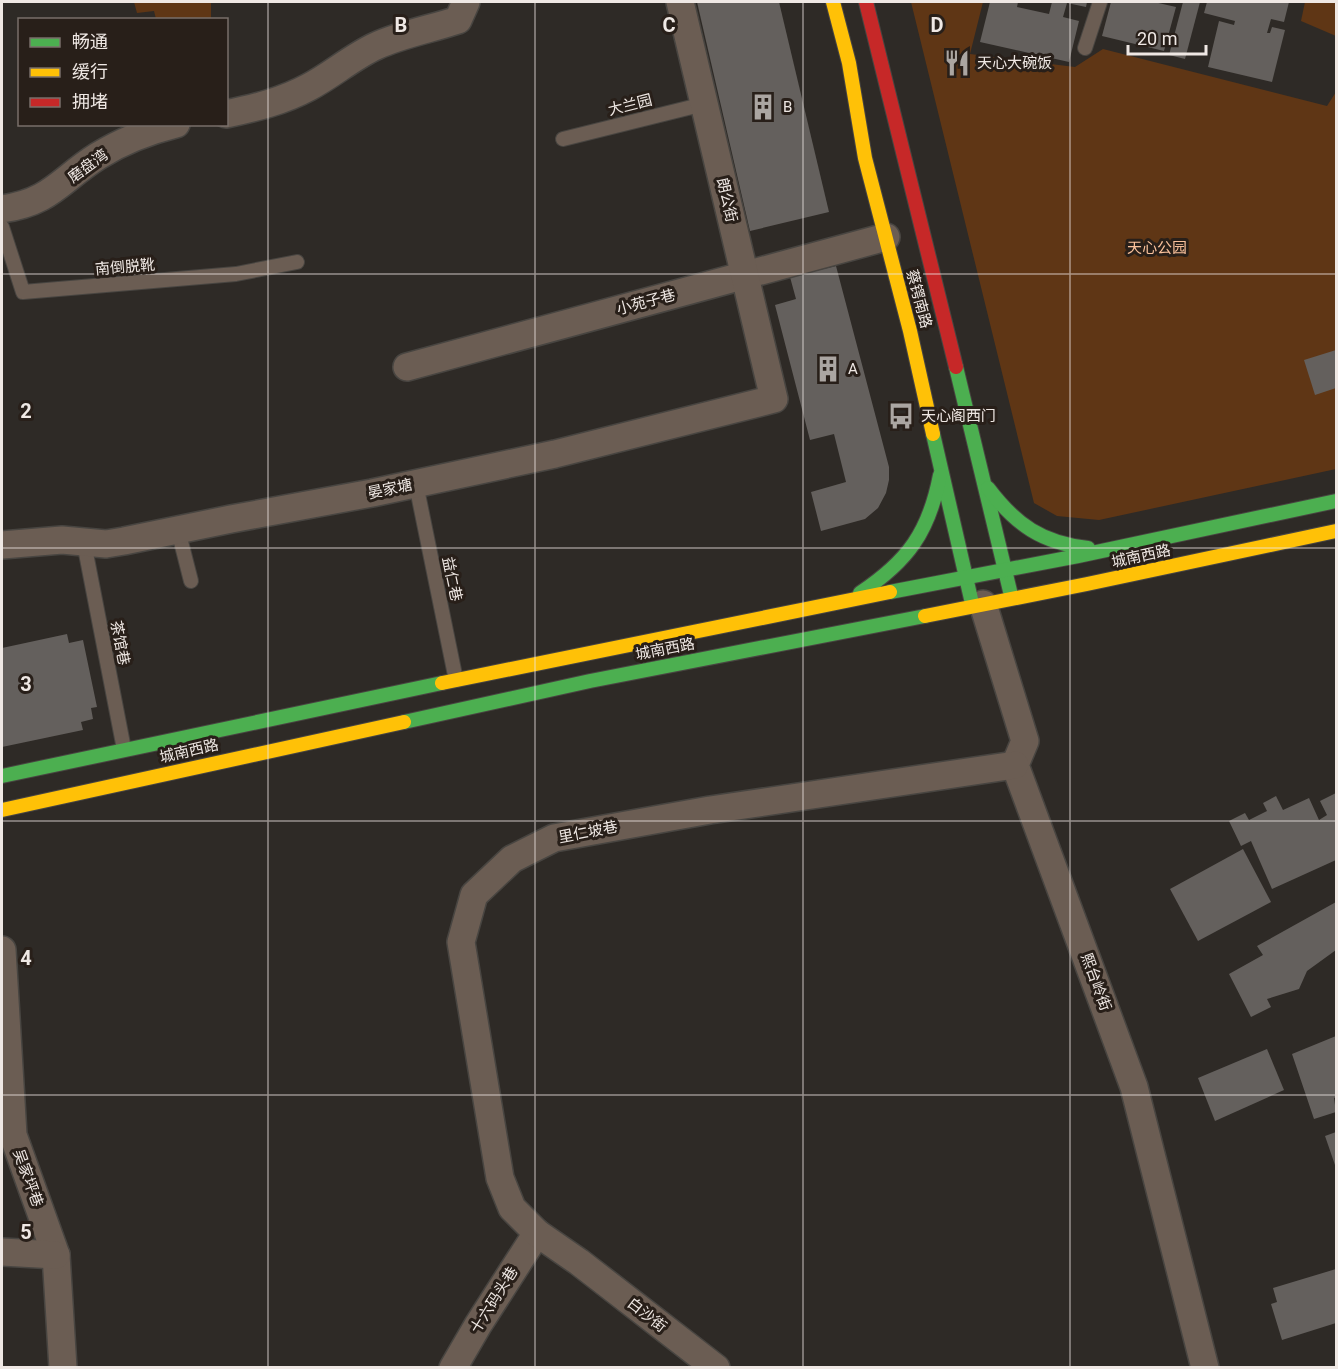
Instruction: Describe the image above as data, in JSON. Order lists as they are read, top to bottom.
{
  "streets": {
    "main road": ["蔡锷南路", "城南西路"],
    "street": [
      "磨盘湾",
      "朗公街",
      "小苑子巷",
      "晏家塘",
      "里仁坡巷",
      "熙台岭街",
      "吴家坪巷",
      "十六码头巷",
      "白沙街"
    ],
    "lane": [
      "大兰园",
      "南倒脱靴",
      "益仁巷",
      "茶馆巷"
    ]
  },
  "crossings": [
    ["大兰园", "朗公街"],
    ["朗公街", "小苑子巷"],
    ["朗公街", "晏家塘"],
    ["蔡锷南路", "小苑子巷"],
    ["蔡锷南路", "城南西路"],
    ["晏家塘", "益仁巷"],
    ["晏家塘", "茶馆巷"],
    ["城南西路", "益仁巷"],
    ["城南西路", "茶馆巷"],
    ["里仁坡巷", "熙台岭街"],
    ["里仁坡巷", "十六码头巷"],
    ["里仁坡巷", "白沙街"]
  ],
  "parks": ["天心公园"],
  "places": {
    "restaurant": ["天心大碗饭"],
    "building": ["B", "A"],
    "bus stop": ["天心阁西门"]
  },
  "legend": ["畅通", "缓行", "拥堵"],
  "scale_bar": "20 m",
  "grid": {
    "columns": ["B", "C", "D"],
    "rows": [
      "2",
      "3",
      "4",
      "5"
    ]
  }
}
